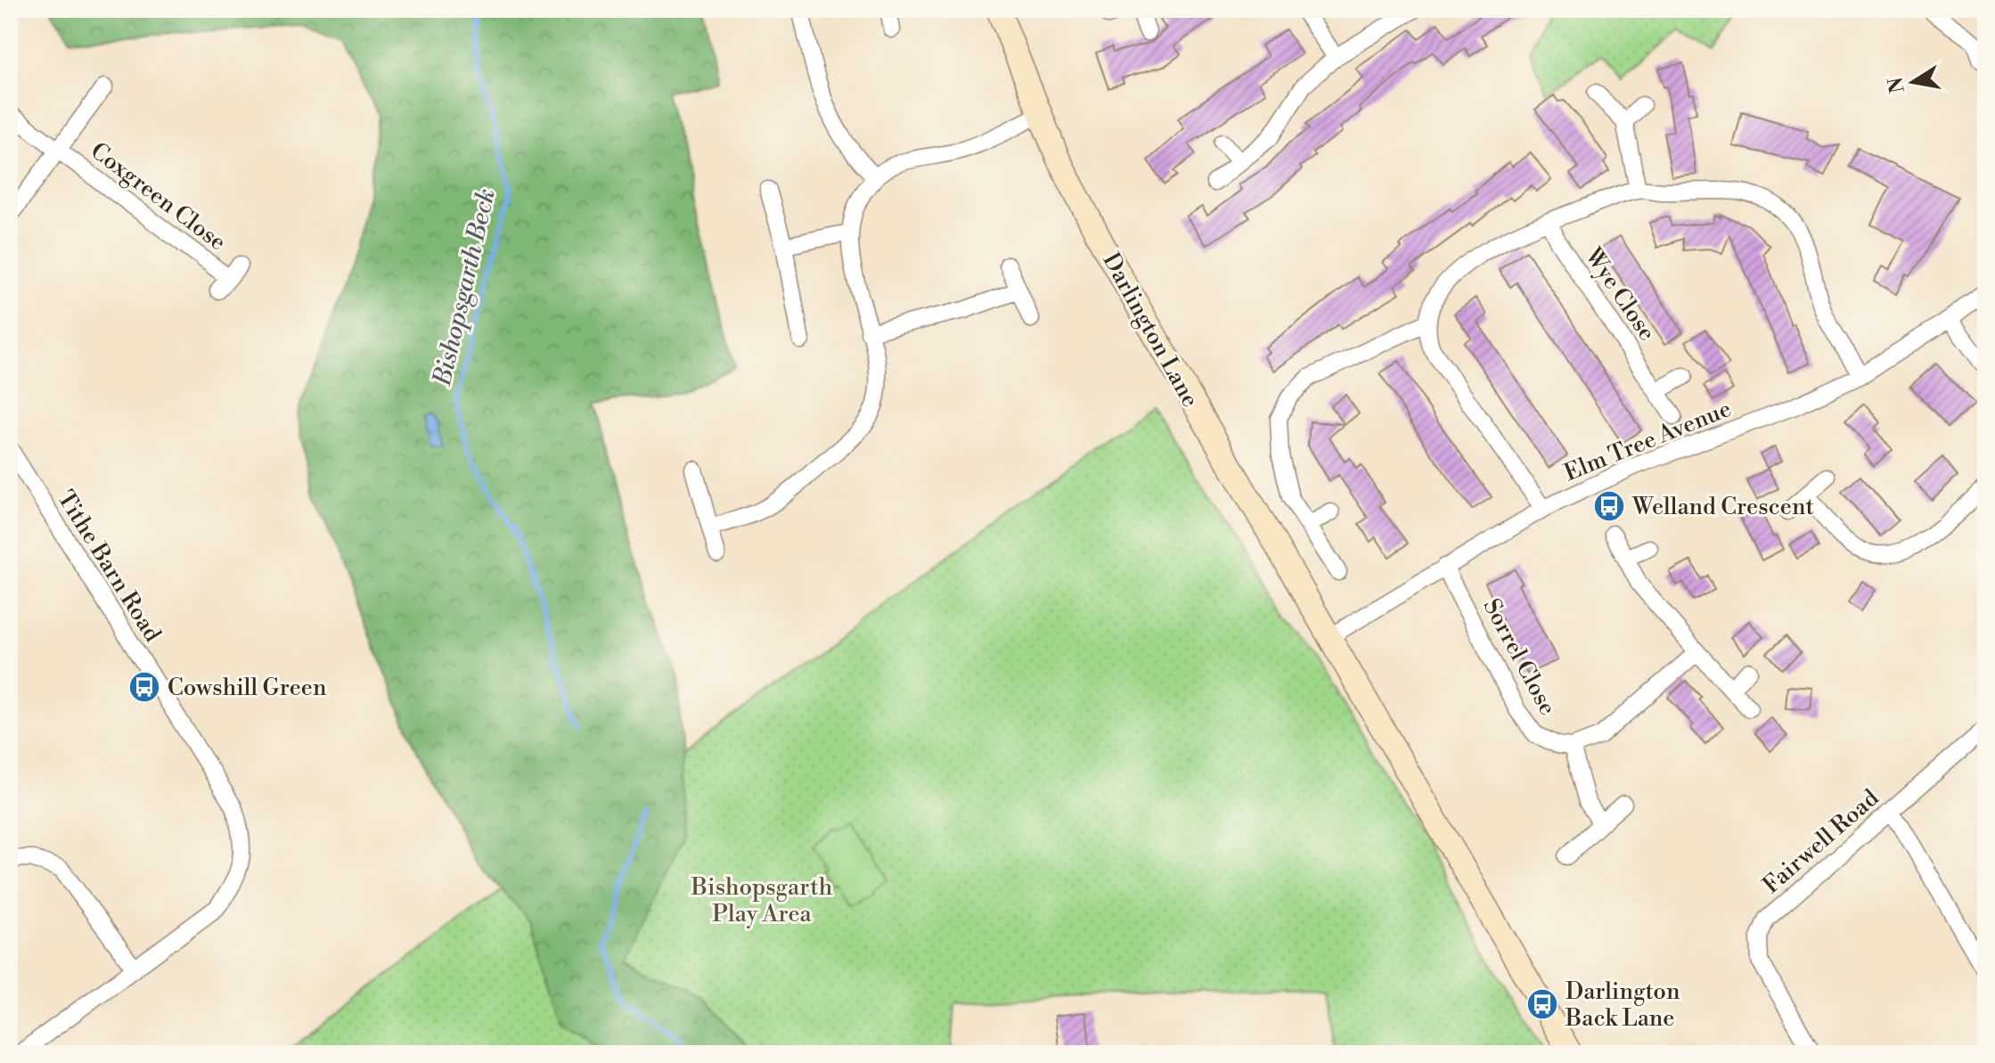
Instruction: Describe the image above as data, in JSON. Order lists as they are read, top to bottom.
{
  "streets": {
    "street": [
      "Coxgreen Close",
      "Wye Close",
      "Darlington Lane",
      "Elm Tree Avenue",
      "Tithe Barn Road",
      "Sorrel Close",
      "Fairwell Road"
    ]
  },
  "crossings": [
    ["Darlington Lane", "Elm Tree Avenue"],
    ["Elm Tree Avenue", "Sorrel Close"]
  ],
  "water": ["Bishopsgarth Beck"],
  "parks": ["Bishopsgarth Play Area"],
  "places": {
    "bus stop": ["Welland Crescent", "Cowshill Green", "Darlington Back Lane"]
  },
  "north": "left"
}
